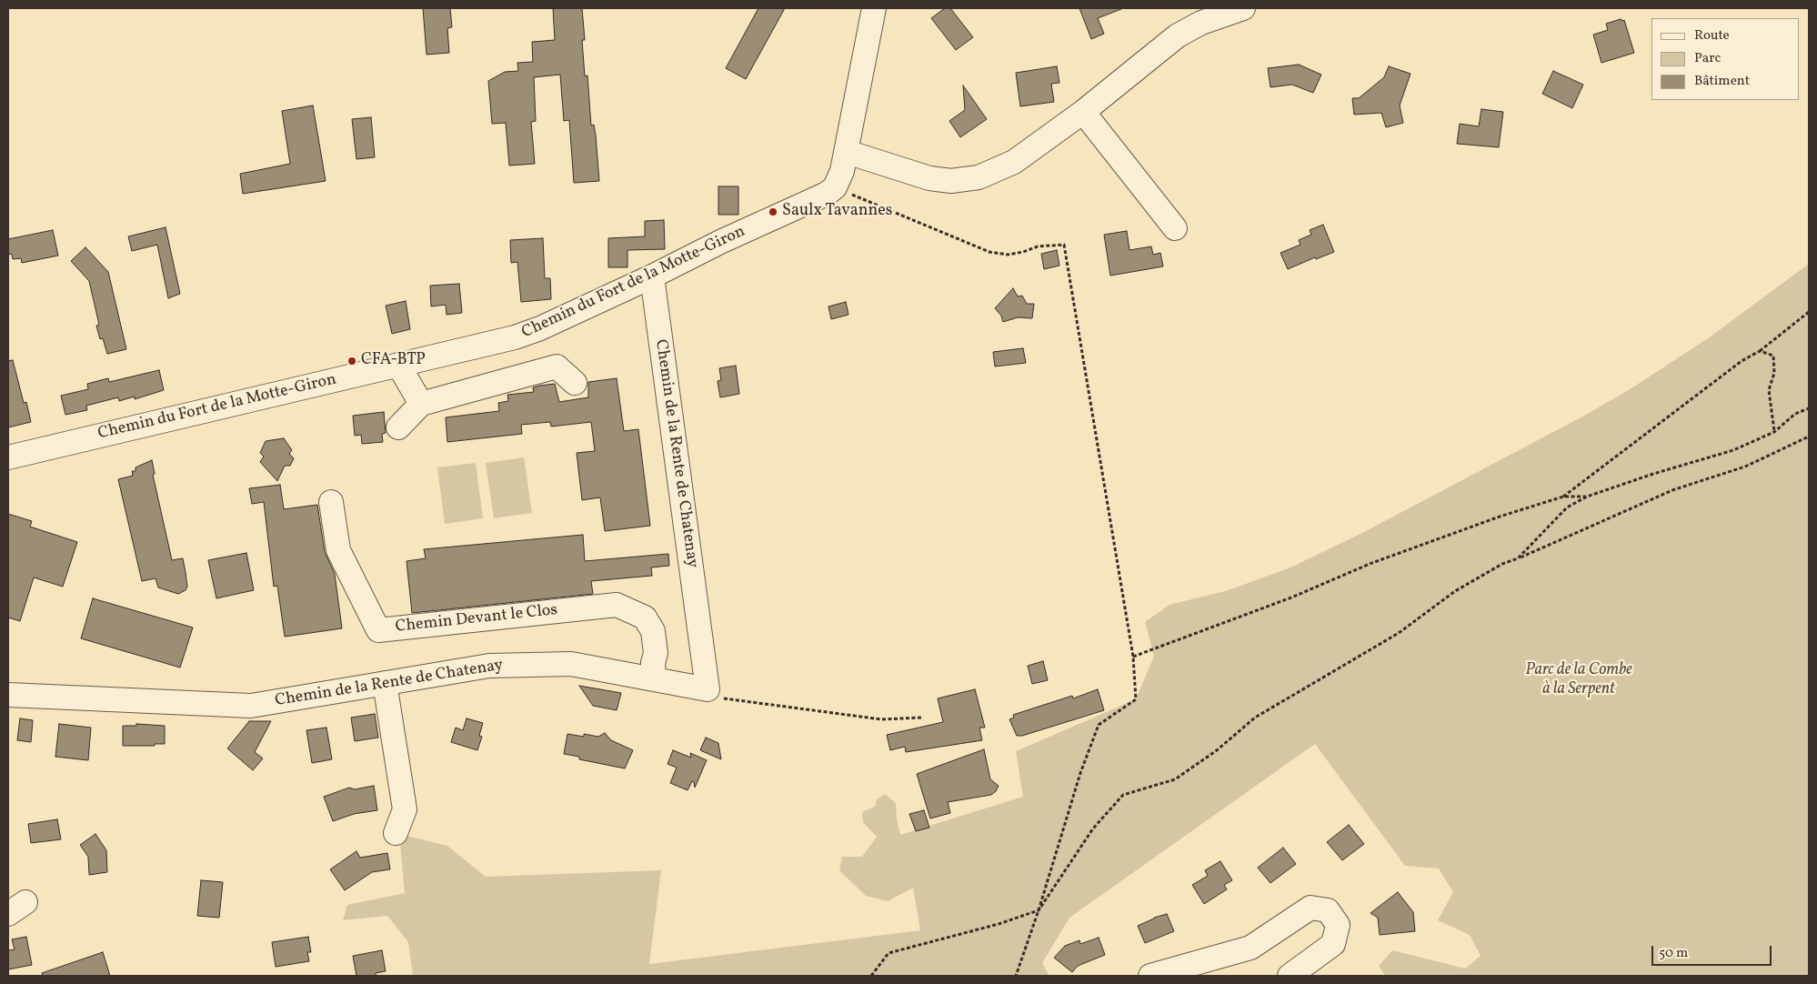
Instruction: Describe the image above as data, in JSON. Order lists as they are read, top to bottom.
{
  "streets": {
    "street": ["Chemin du Fort de la Motte-Giron", "Chemin de la Rente de Chatenay", "Chemin Devant le Clos"]
  },
  "crossings": [
    ["Chemin du Fort de la Motte-Giron", "Chemin de la Rente de Chatenay"],
    ["Chemin de la Rente de Chatenay", "Chemin Devant le Clos"]
  ],
  "parks": ["Parc de la Combe à la Serpent"],
  "places": ["Saulx Tavannes", "CFA-BTP"],
  "legend": ["Route", "Parc", "Bâtiment"],
  "scale_bar": "50 m"
}
